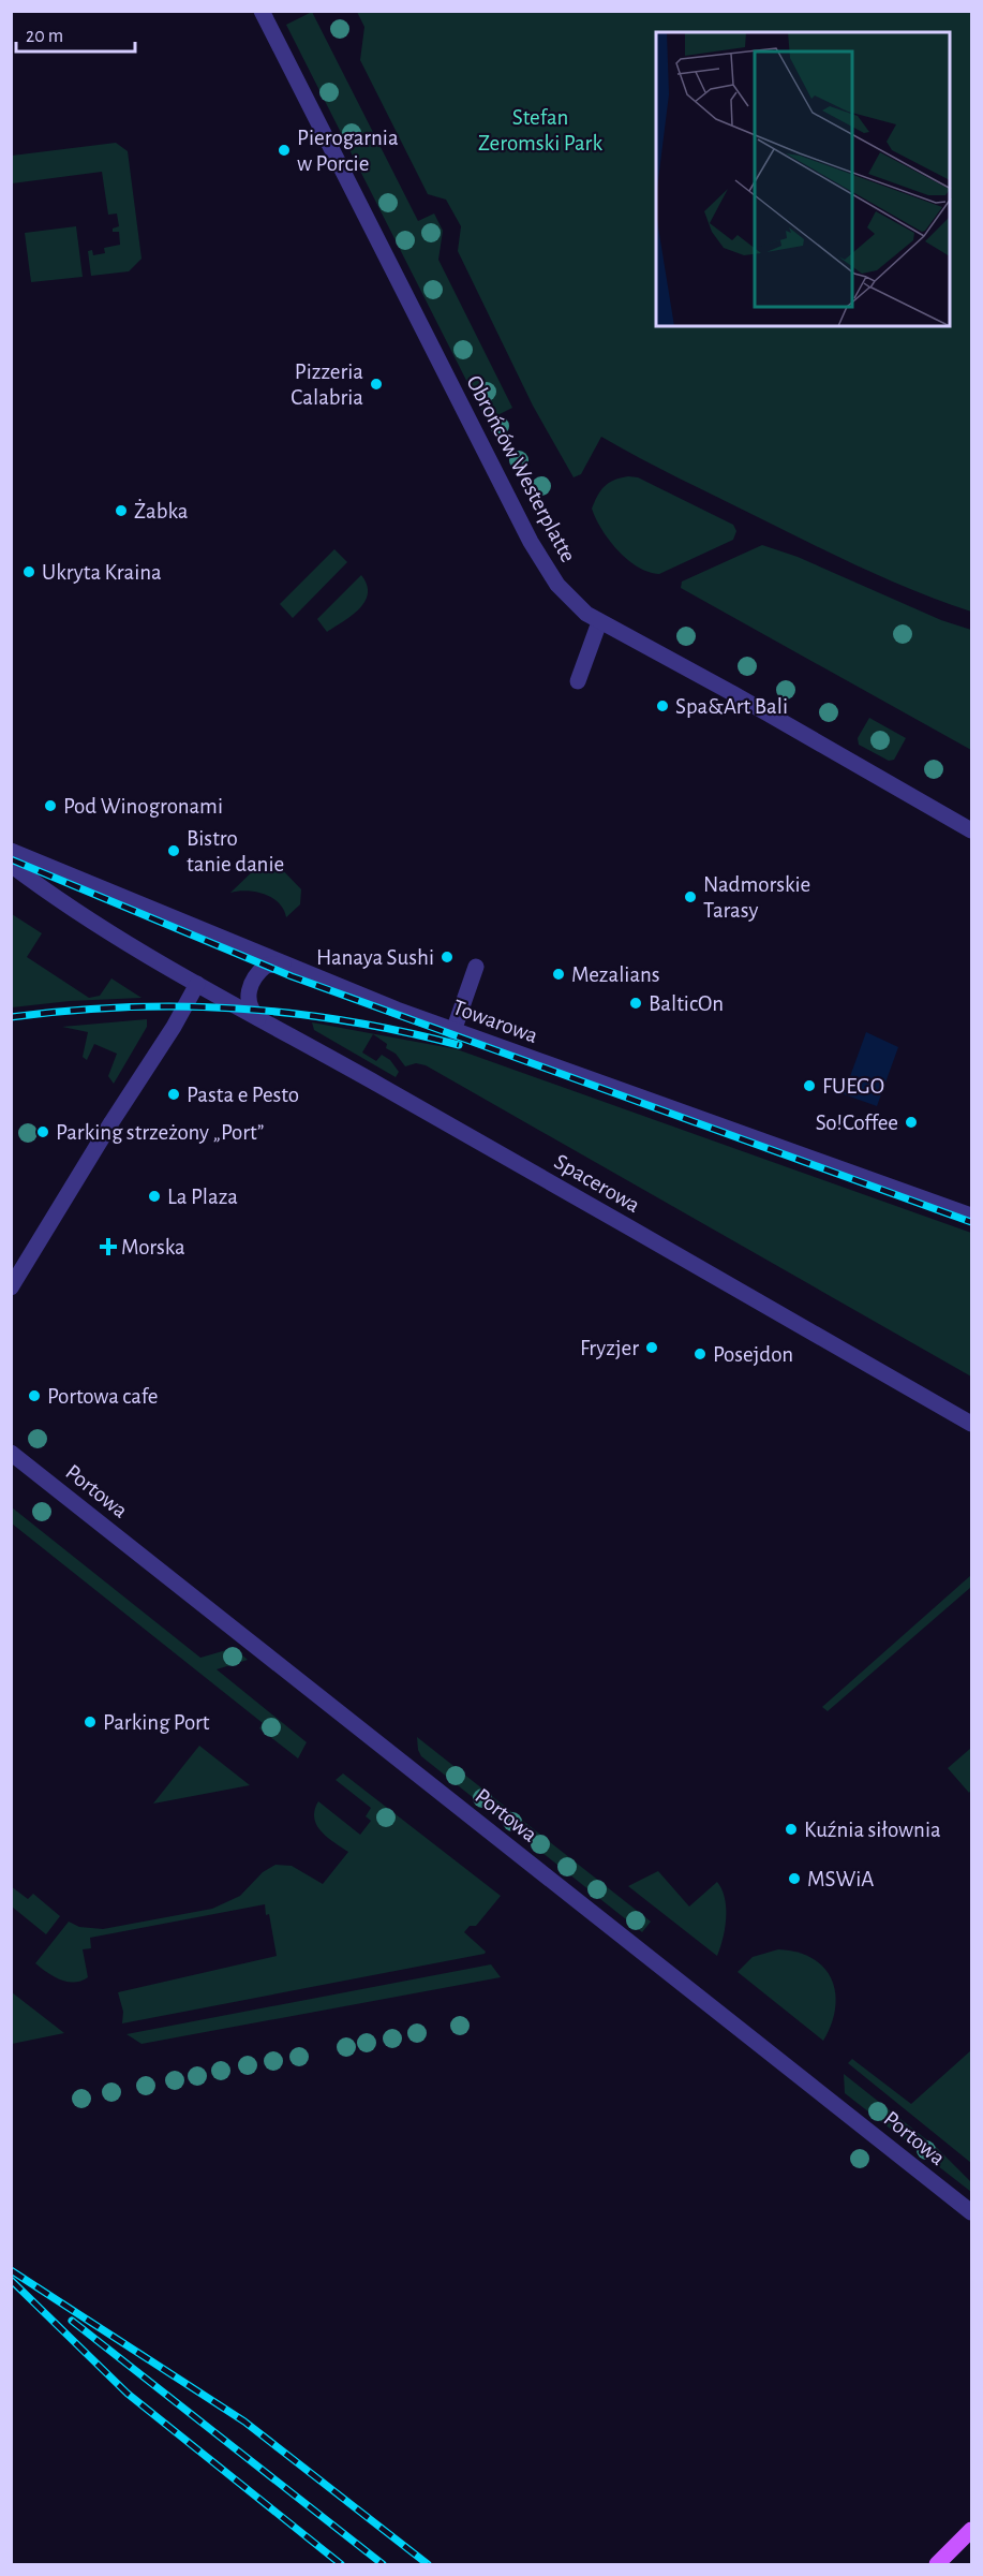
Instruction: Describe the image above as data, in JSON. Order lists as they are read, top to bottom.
{
  "streets": {
    "street": [
      "Obrońców Westerplatte",
      "Towarowa",
      "Spacerowa",
      "Portowa"
    ]
  },
  "parks": ["Stefan Zeromski Park"],
  "places": {
    "other": [
      "Pierogarnia w Porcie",
      "Pizzeria Calabria",
      "Żabka",
      "Ukryta Kraina",
      "Spa&Art Bali",
      "Pod Winogronami",
      "Bistro tanie danie",
      "Nadmorskie Tarasy",
      "Hanaya Sushi",
      "Mezalians",
      "BalticOn",
      "FUEGO",
      "Pasta e Pesto",
      "So!Coffee",
      "Parking strzeżony „Port”",
      "La Plaza",
      "Fryzjer",
      "Posejdon",
      "Portowa cafe",
      "Parking Port",
      "Kuźnia siłownia",
      "MSWiA"
    ],
    "health": ["Morska"]
  },
  "scale_bar": "20 m"
}
